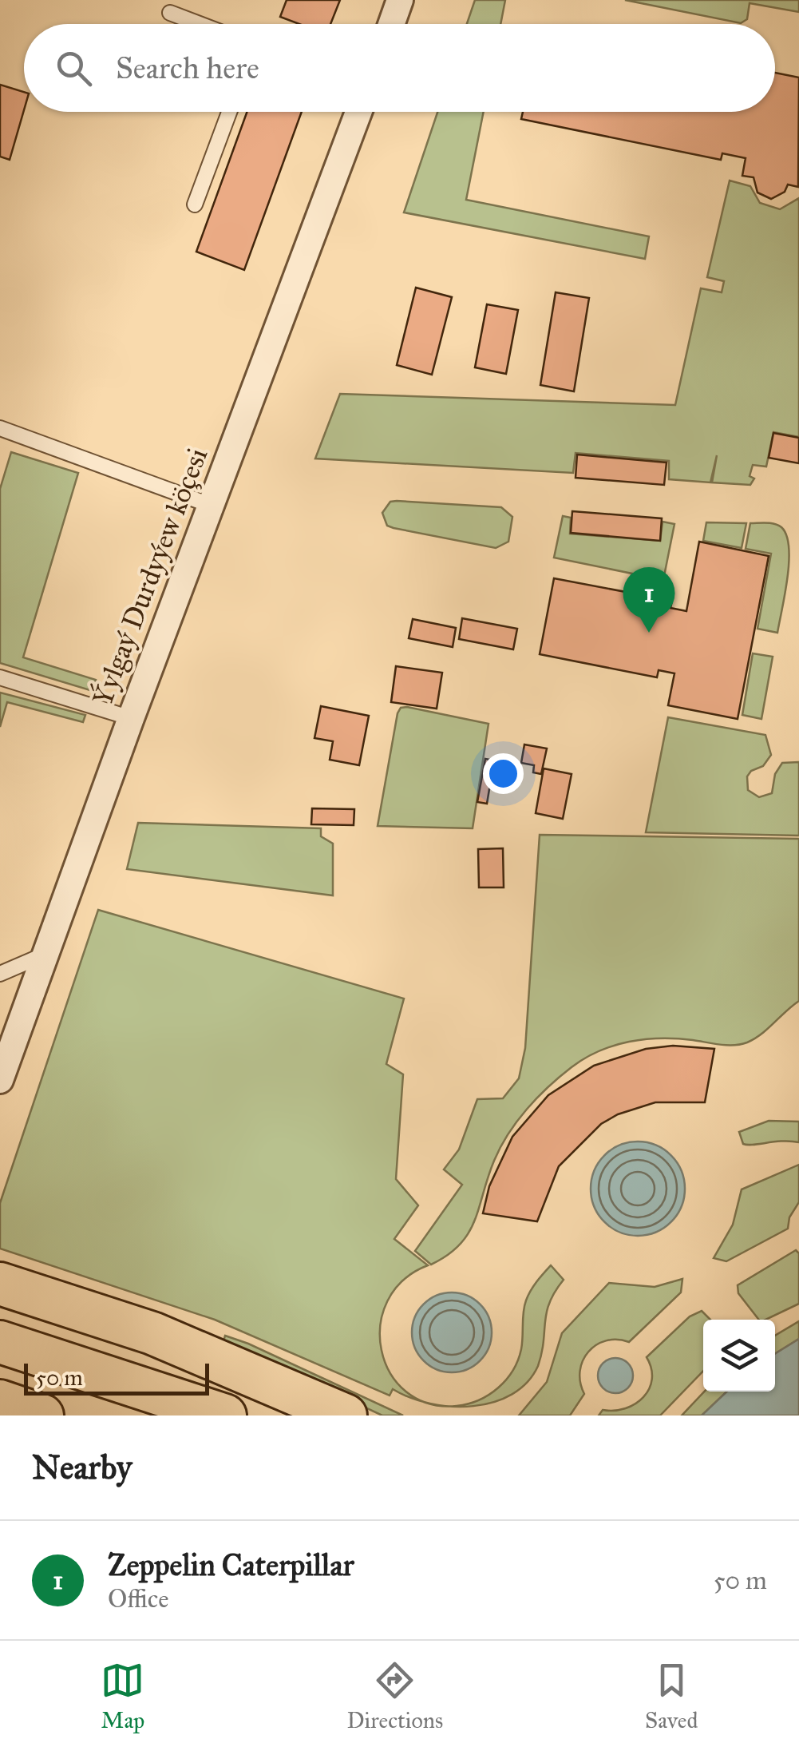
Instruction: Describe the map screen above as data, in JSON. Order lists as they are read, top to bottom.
{
  "streets": {
    "street": ["Ýylgaý Durdyýew köçesi"]
  },
  "scale_bar": "50 m",
  "page": {
    "search": "Search here",
    "pins": "1",
    "scale": "50 m",
    "heading": "Nearby",
    "list": [
      {
        "mark": "1",
        "name": "Zeppelin Caterpillar",
        "note": "Office",
        "value": "50 m"
      }
    ],
    "nav": ["Map", "Directions", "Saved"]
  }
}
